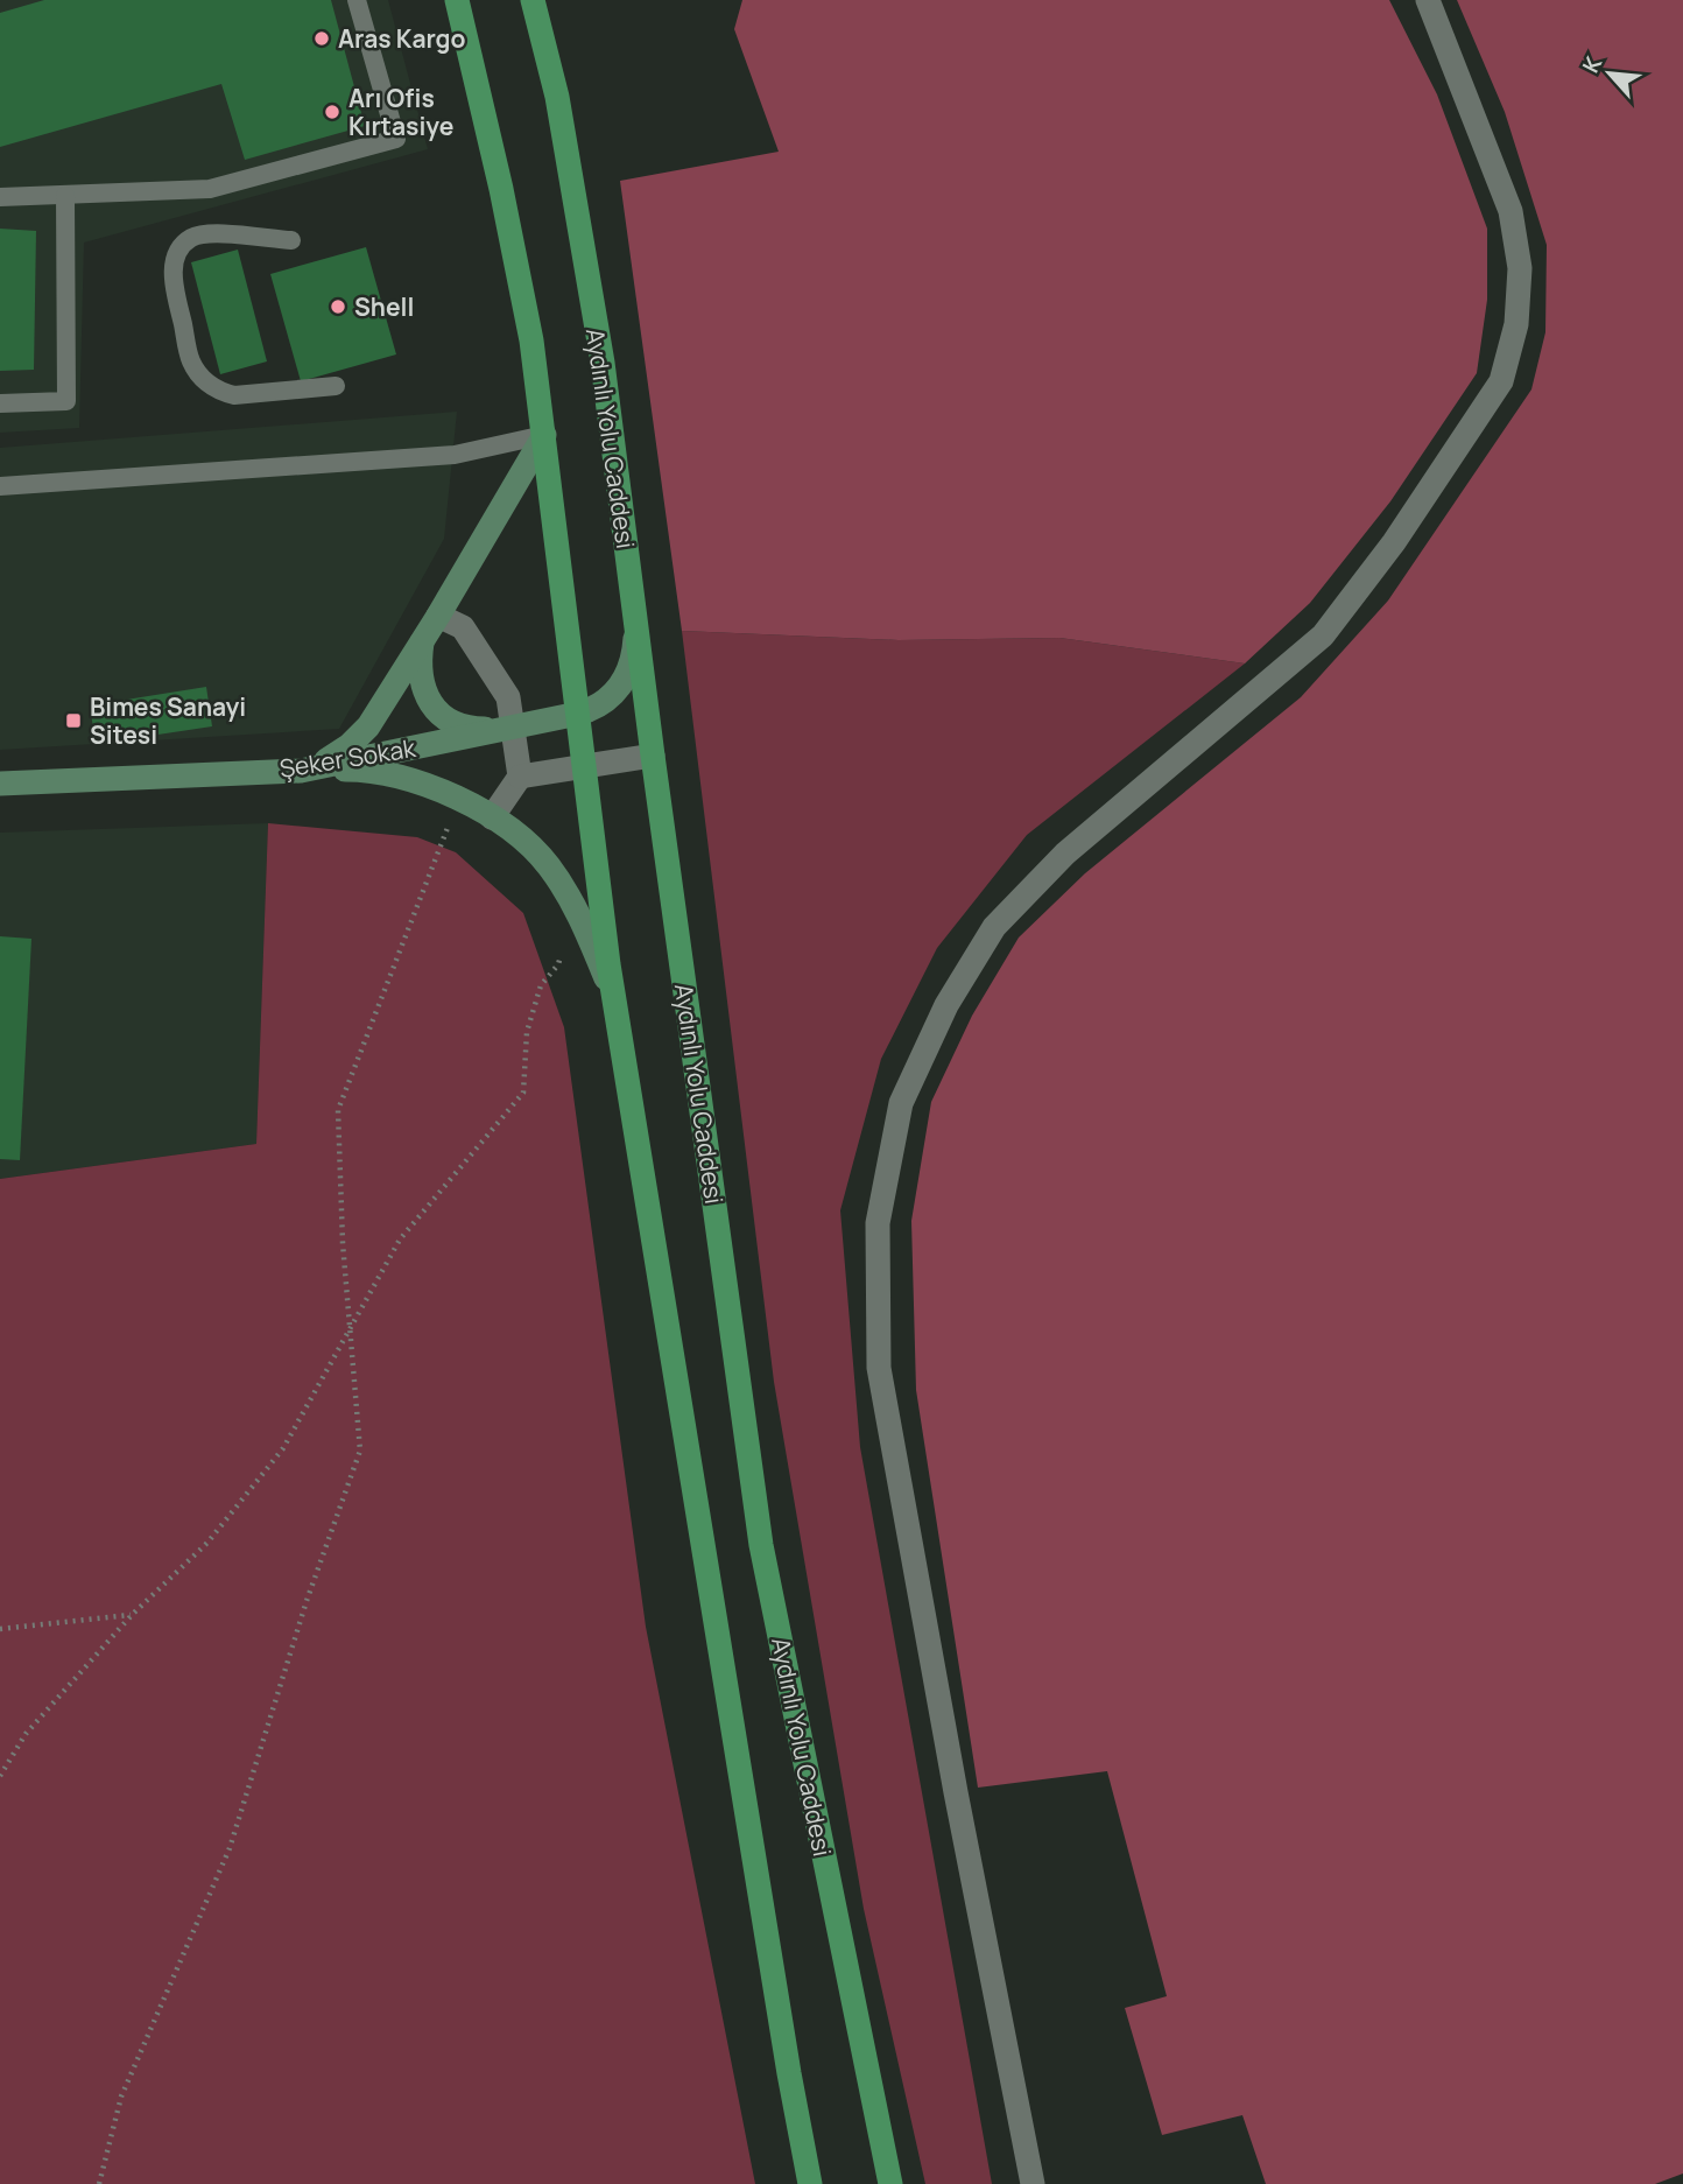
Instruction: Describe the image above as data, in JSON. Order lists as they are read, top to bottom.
{
  "streets": {
    "main road": ["Aydınlı Yolu Caddesi"],
    "street": ["Şeker Sokak"]
  },
  "crossings": [
    ["Aydınlı Yolu Caddesi", "Şeker Sokak"]
  ],
  "places": {
    "other": ["Aras Kargo", "Arı Ofis Kırtasiye", "Shell"],
    "transit": ["Bimes Sanayi Sitesi"]
  },
  "north": "top left"
}
